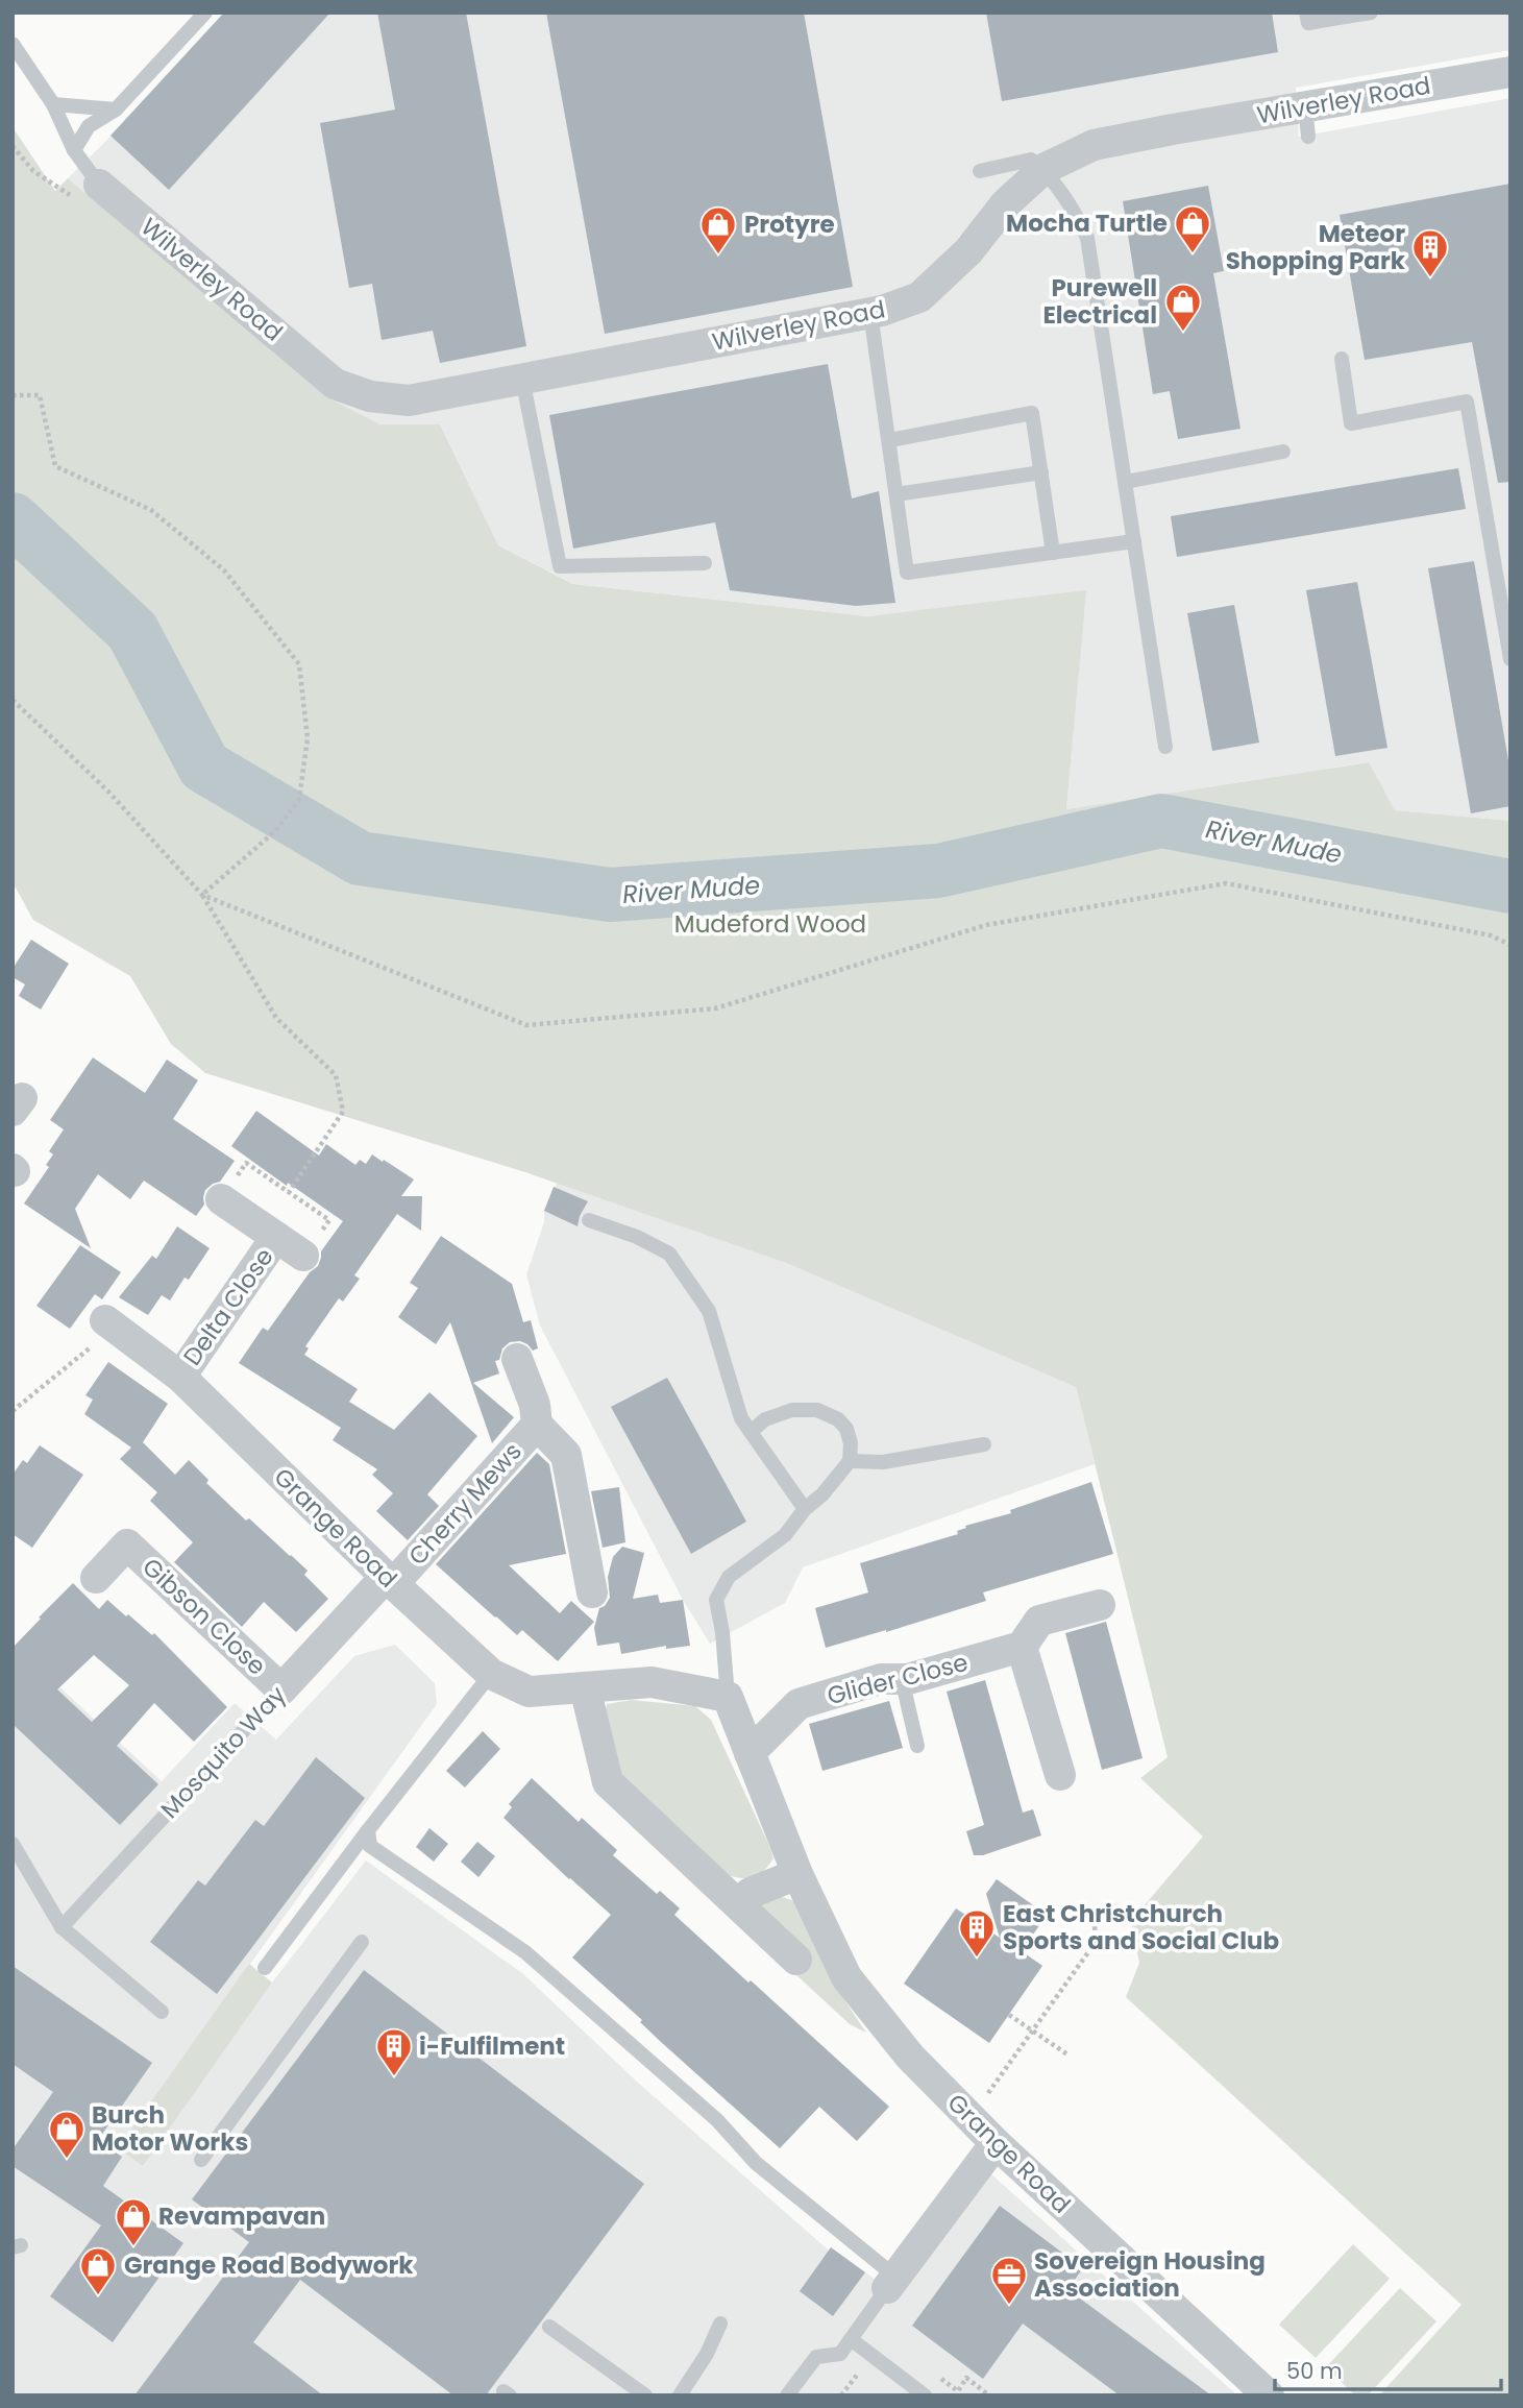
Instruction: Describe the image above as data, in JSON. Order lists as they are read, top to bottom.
{
  "streets": {
    "street": [
      "Wilverley Road",
      "Delta Close",
      "Cherry Mews",
      "Grange Road",
      "Gibson Close",
      "Glider Close",
      "Mosquito Way"
    ]
  },
  "crossings": [
    ["Delta Close", "Grange Road"],
    ["Cherry Mews", "Grange Road"],
    ["Cherry Mews", "Mosquito Way"],
    ["Grange Road", "Glider Close"],
    ["Grange Road", "Mosquito Way"],
    ["Gibson Close", "Mosquito Way"]
  ],
  "water": ["River Mude"],
  "parks": ["Mudeford Wood"],
  "places": {
    "shop": [
      "Mocha Turtle",
      "Protyre",
      "Purewell Electrical",
      "Burch Motor Works",
      "Revampavan",
      "Grange Road Bodywork"
    ],
    "building": ["Meteor Shopping Park", "East Christchurch Sports and Social Club", "i-Fulfilment"],
    "office": ["Sovereign Housing Association"]
  },
  "scale_bar": "50 m"
}
